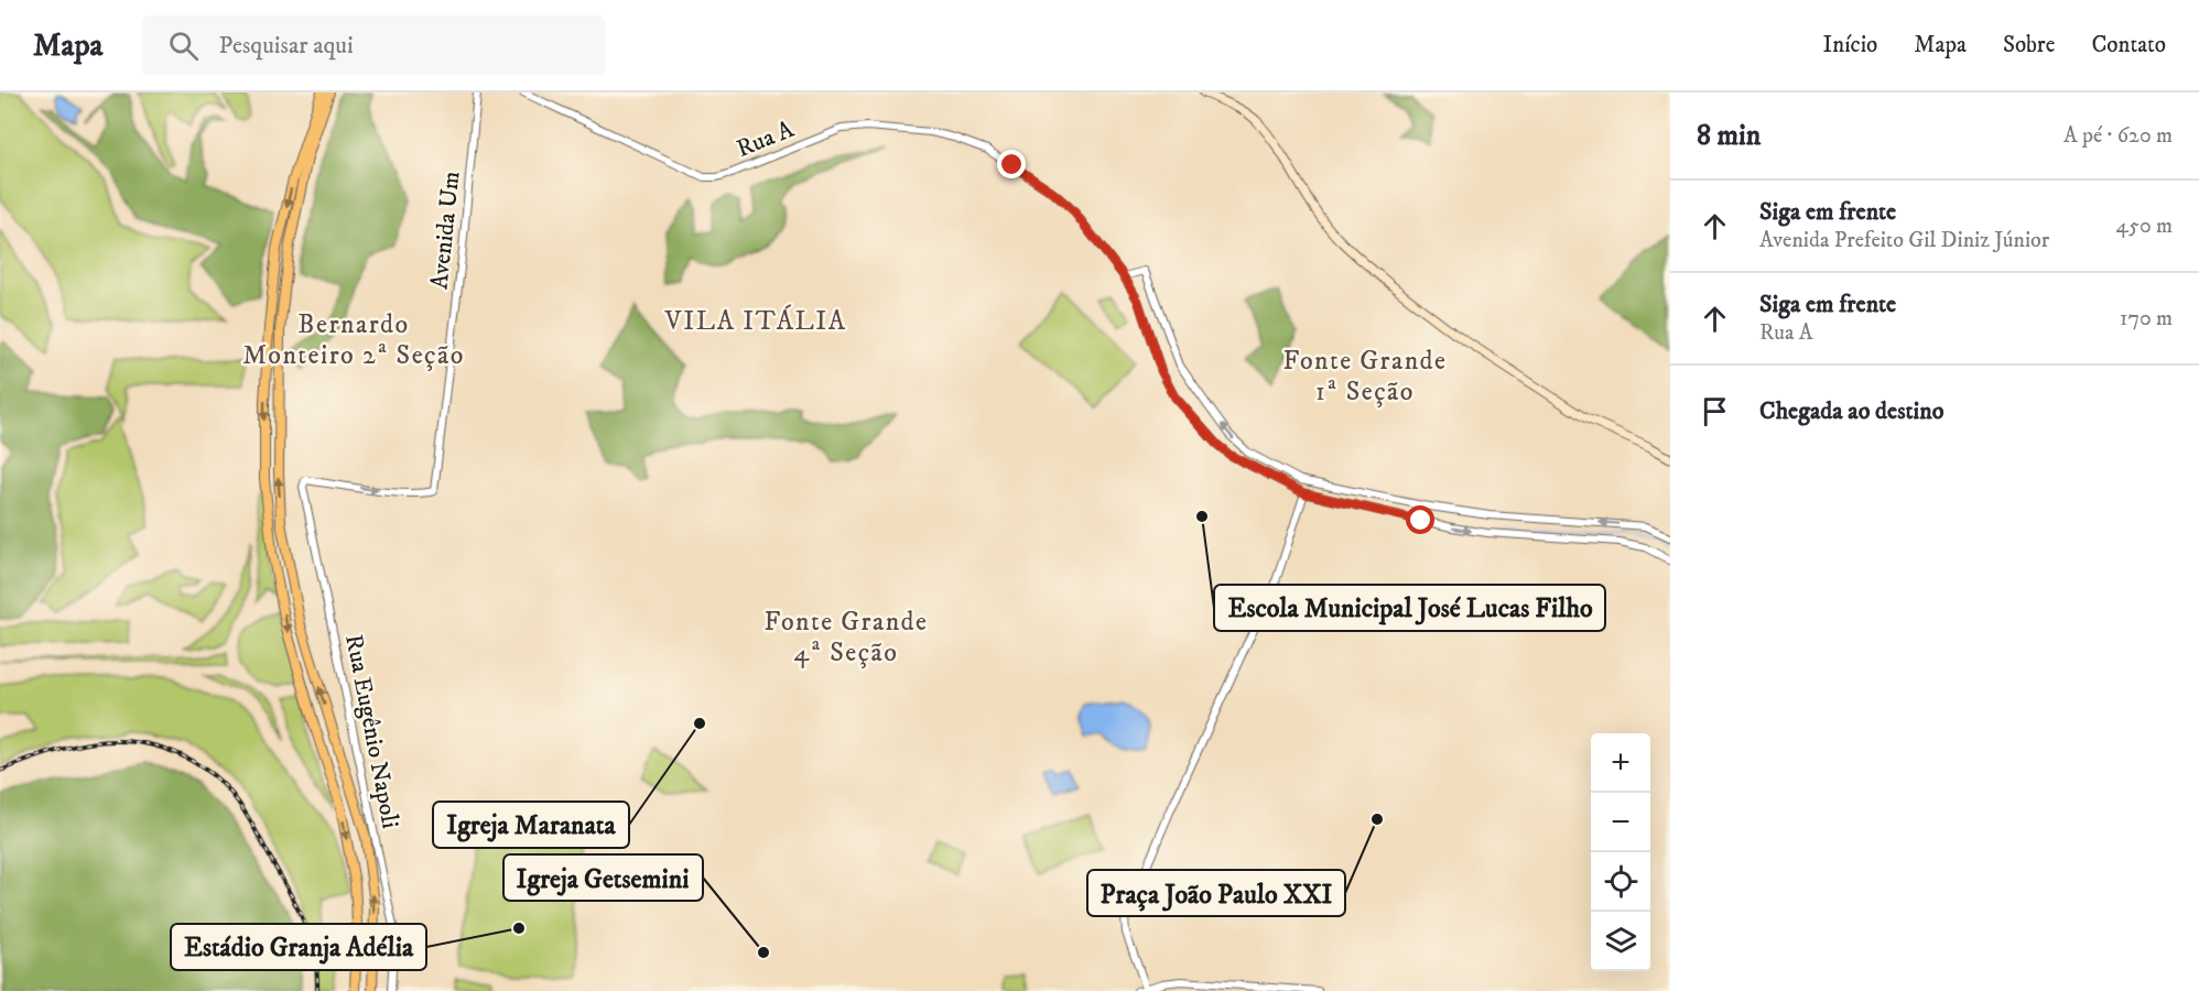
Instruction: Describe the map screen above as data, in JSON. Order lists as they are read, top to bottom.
{
  "streets": {
    "street": ["Rua A", "Avenida Um", "Rua Eugênio Napoli"]
  },
  "crossings": [
    ["Avenida Um", "Rua Eugênio Napoli"]
  ],
  "districts": [
    "VILA ITÁLIA",
    "Bernardo Monteiro 2ª Seção",
    "Fonte Grande 1ª Seção",
    "Fonte Grande 4ª Seção"
  ],
  "places": [
    "Escola Municipal José Lucas Filho",
    "Igreja Maranata",
    "Praça João Paulo XXI",
    "Estádio Granja Adélia",
    "Igreja Getsemini"
  ],
  "page": {
    "header": "Mapa",
    "search": "Pesquisar aqui",
    "nav": [
      "Início",
      "Mapa",
      "Sobre",
      "Contato"
    ],
    "heading": ["8 min", "A pé · 620 m"],
    "list": [
      ["Siga em frente", "Avenida Prefeito Gil Diniz Júnior", "450 m"],
      ["Siga em frente", "Rua A", "170 m"],
      "Chegada ao destino"
    ],
    "map_buttons": ["+", "−"]
  }
}
